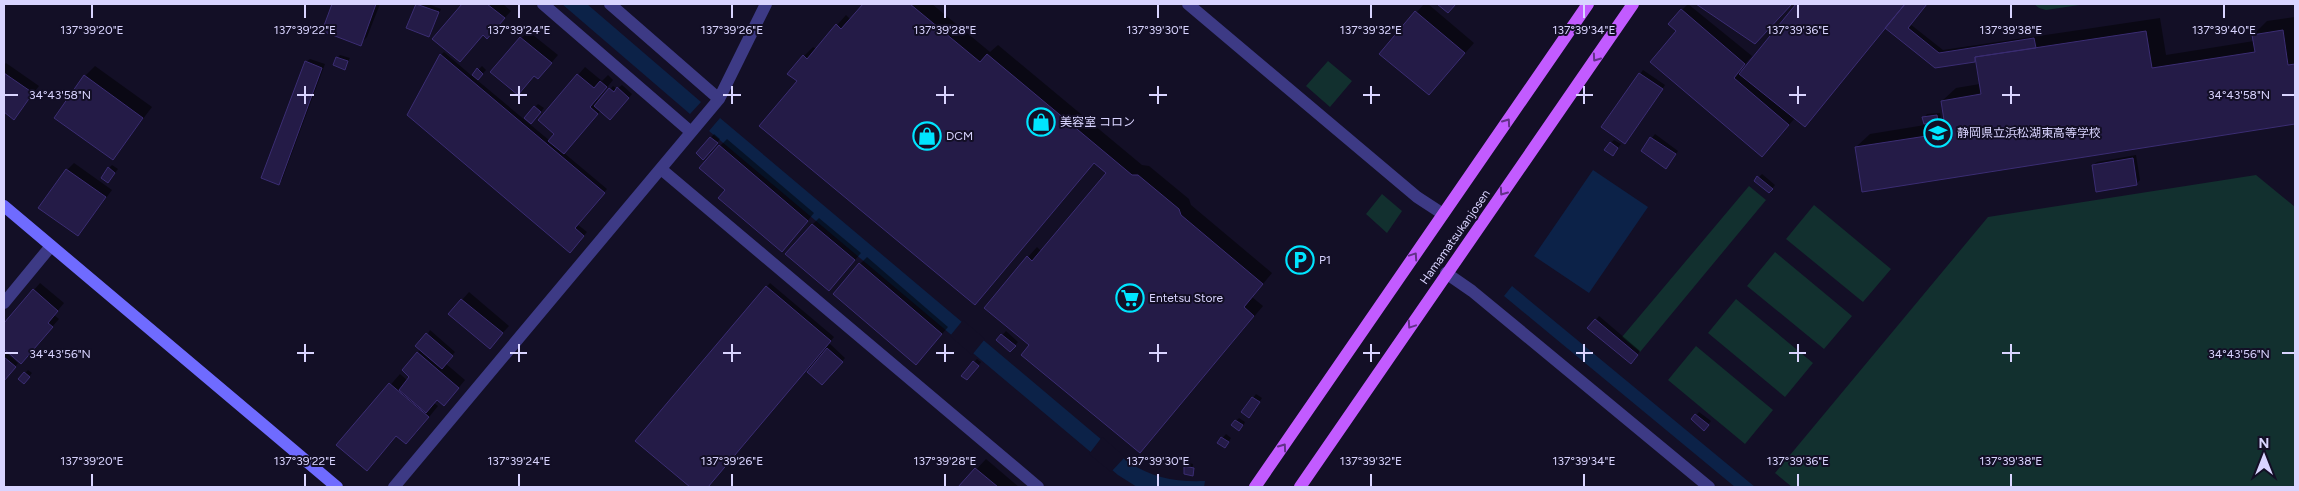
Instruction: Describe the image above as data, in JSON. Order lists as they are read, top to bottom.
{
  "streets": {
    "main road": ["Hamamatsukanjosen"]
  },
  "places": {
    "shop": ["美容室 コロン", "DCM"],
    "school or university": ["静岡県立浜松湖東高等学校"],
    "parking": ["P1"],
    "supermarket": ["Entetsu Store"]
  },
  "north": "top",
  "coordinates": [
    "137°39'20\"E",
    "137°39'22\"E",
    "137°39'24\"E",
    "137°39'26\"E",
    "137°39'28\"E",
    "137°39'30\"E",
    "137°39'32\"E",
    "137°39'34\"E",
    "137°39'36\"E",
    "137°39'38\"E",
    "137°39'40\"E",
    "34°43'58\"N",
    "34°43'56\"N"
  ]
}
